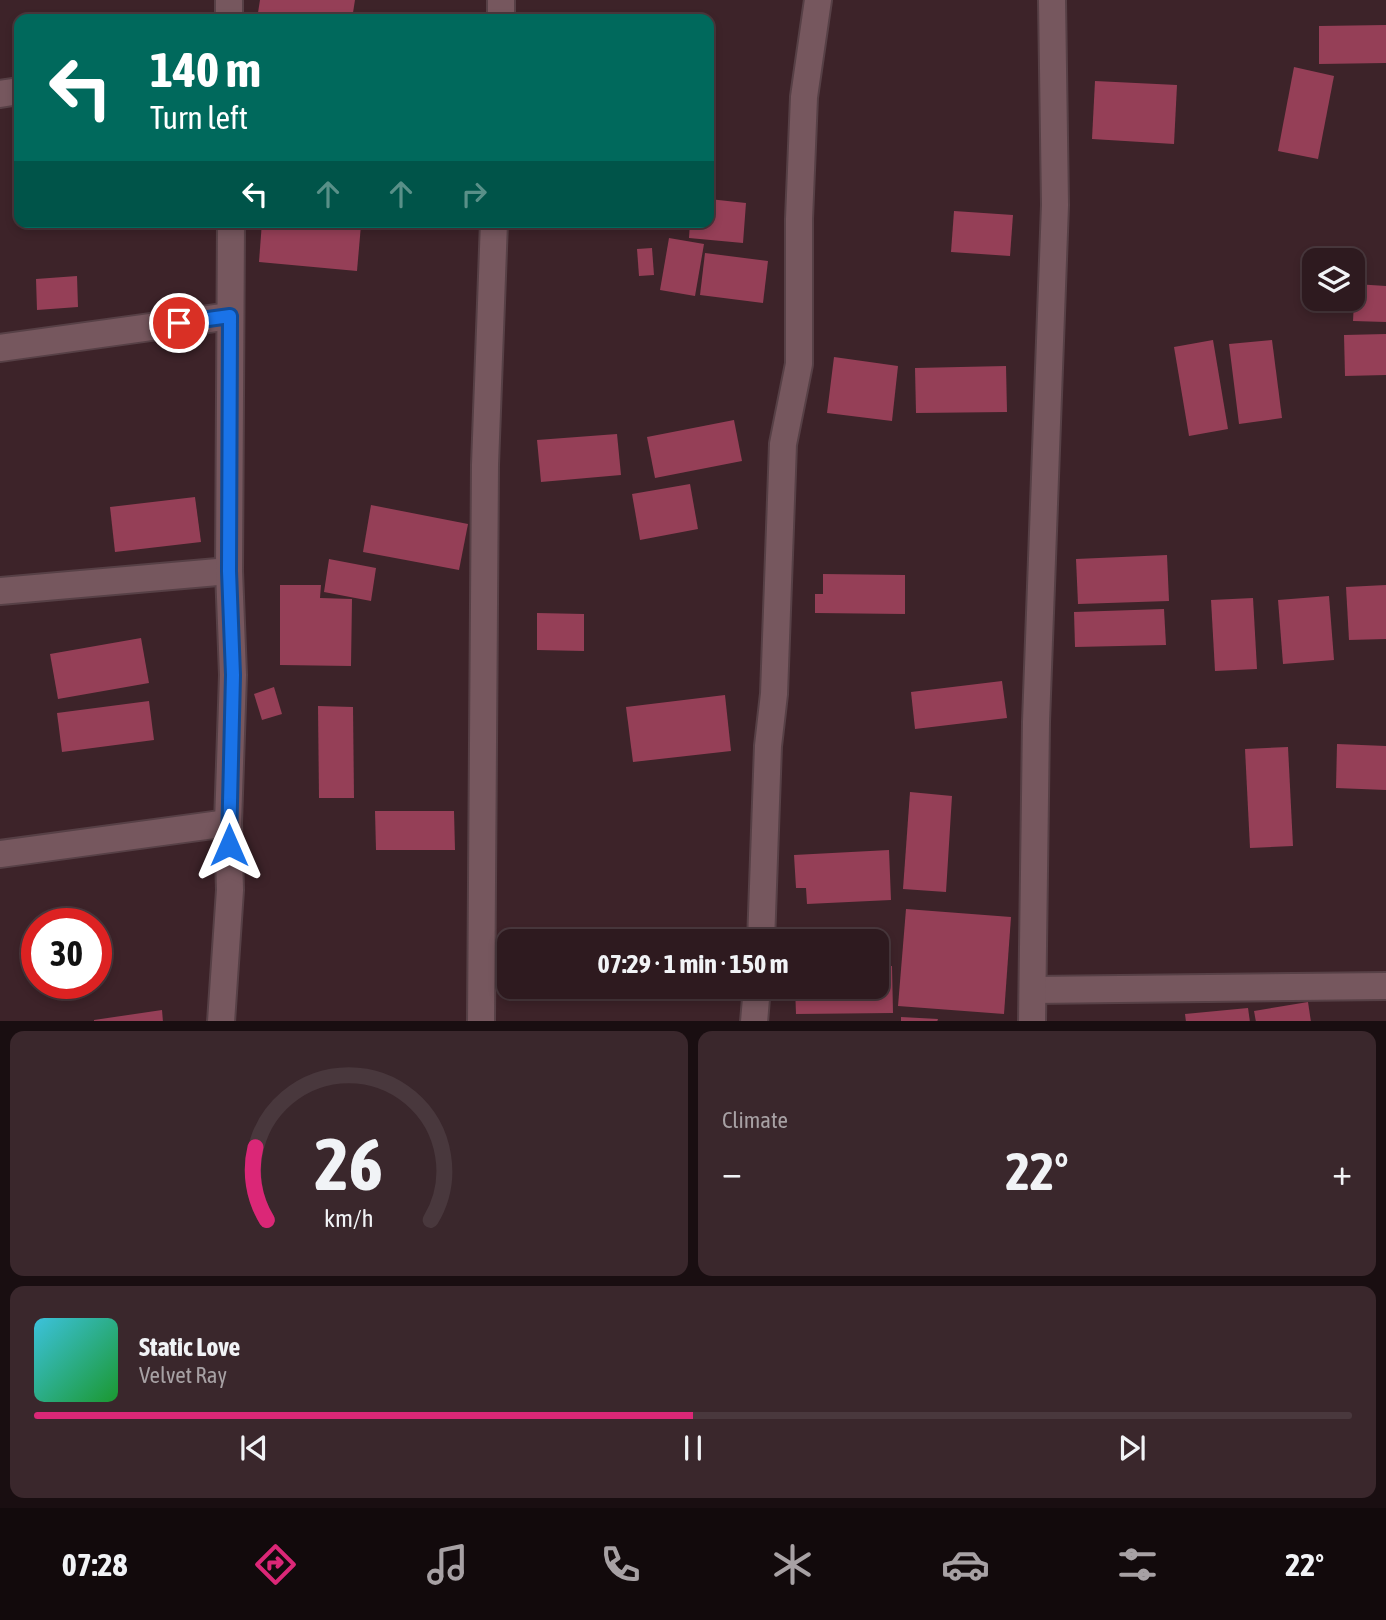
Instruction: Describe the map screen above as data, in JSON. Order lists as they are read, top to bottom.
{
  "page": {
    "turn": ["140 m", "Turn left"],
    "limit": "30",
    "trip": "07:29 · 1 min · 150 m",
    "tile": "Climate",
    "heat": ["−", "22°", "+"],
    "song": ["Static Love", "Velvet Ray"],
    "tabs": ["07:28", "22°"],
    "gauge": ["26", "km/h"]
  }
}
